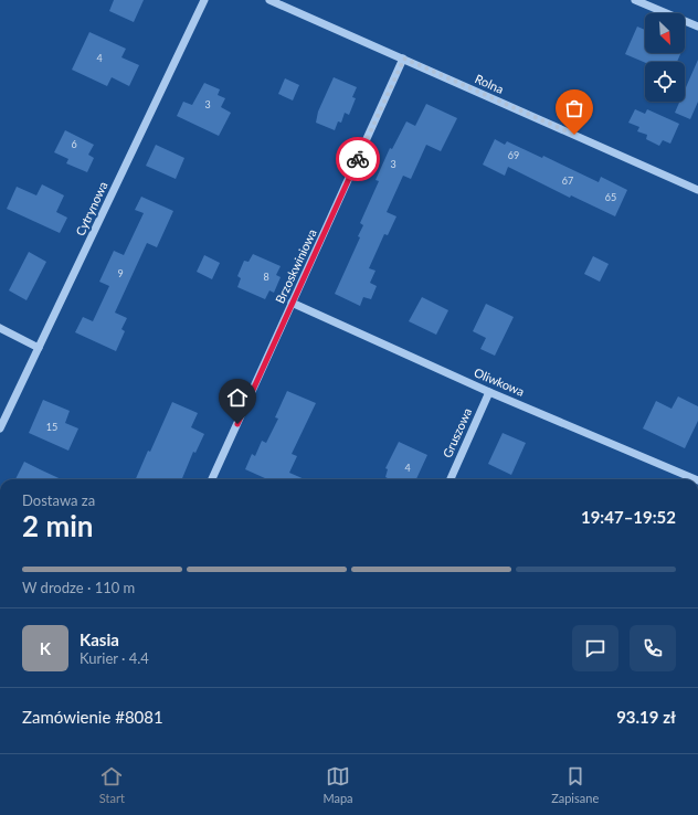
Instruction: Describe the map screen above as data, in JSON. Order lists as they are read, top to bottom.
{
  "streets": {
    "street": [
      "Rolna",
      "Cytrynowa",
      "Brzoskwiniowa",
      "Oliwkowa",
      "Gruszowa"
    ]
  },
  "crossings": [
    ["Rolna", "Brzoskwiniowa"],
    ["Brzoskwiniowa", "Oliwkowa"],
    ["Oliwkowa", "Gruszowa"]
  ],
  "house_numbers": [
    "4",
    "3",
    "6",
    "69",
    "3",
    "67",
    "65",
    "9",
    "8",
    "15",
    "4"
  ],
  "north": "bottom right",
  "page": {
    "heading": ["2 min", "Dostawa za", "19:47–19:52"],
    "panel": [
      "Kasia",
      "Kurier · 4.4",
      "Zamówienie #8081",
      "93.19 zł"
    ],
    "bar": "W drodze · 110 m",
    "round": "K",
    "tabs": ["Start", "Mapa", "Zapisane"]
  }
}
